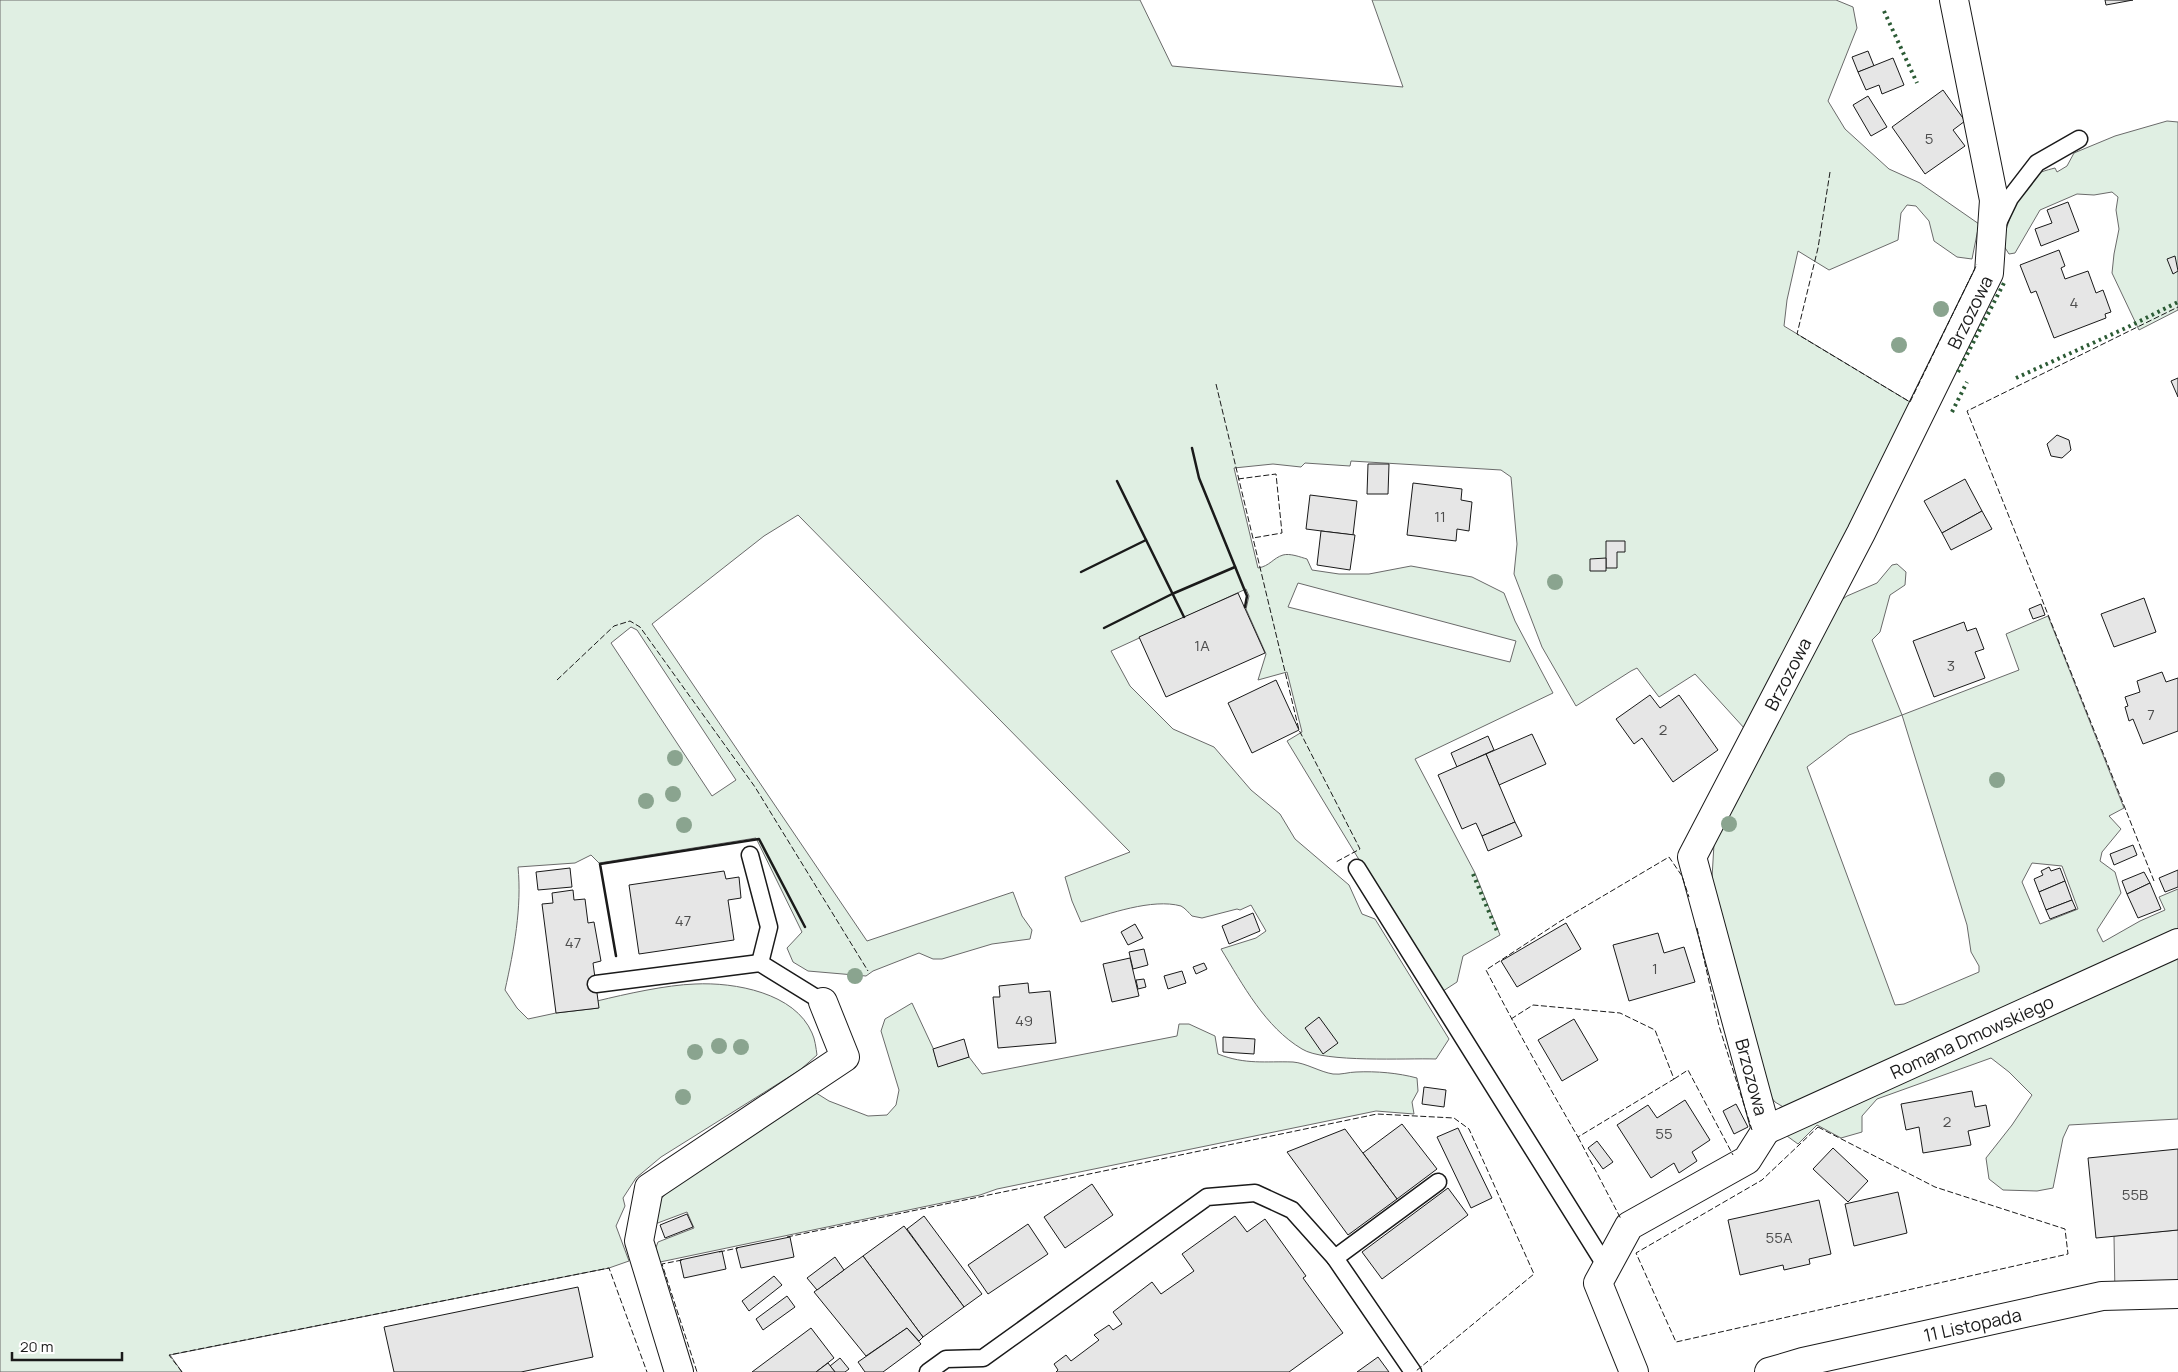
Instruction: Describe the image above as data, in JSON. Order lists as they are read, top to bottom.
{
  "streets": {
    "street": ["Brzozowa", "Romana Dmowskiego", "11 Listopada"]
  },
  "crossings": [
    ["Brzozowa", "Romana Dmowskiego"]
  ],
  "house_numbers": [
    "5",
    "4",
    "11",
    "1A",
    "3",
    "7",
    "2",
    "47",
    "47",
    "1",
    "49",
    "2",
    "55",
    "55B",
    "55A"
  ],
  "scale_bar": "20 m"
}
